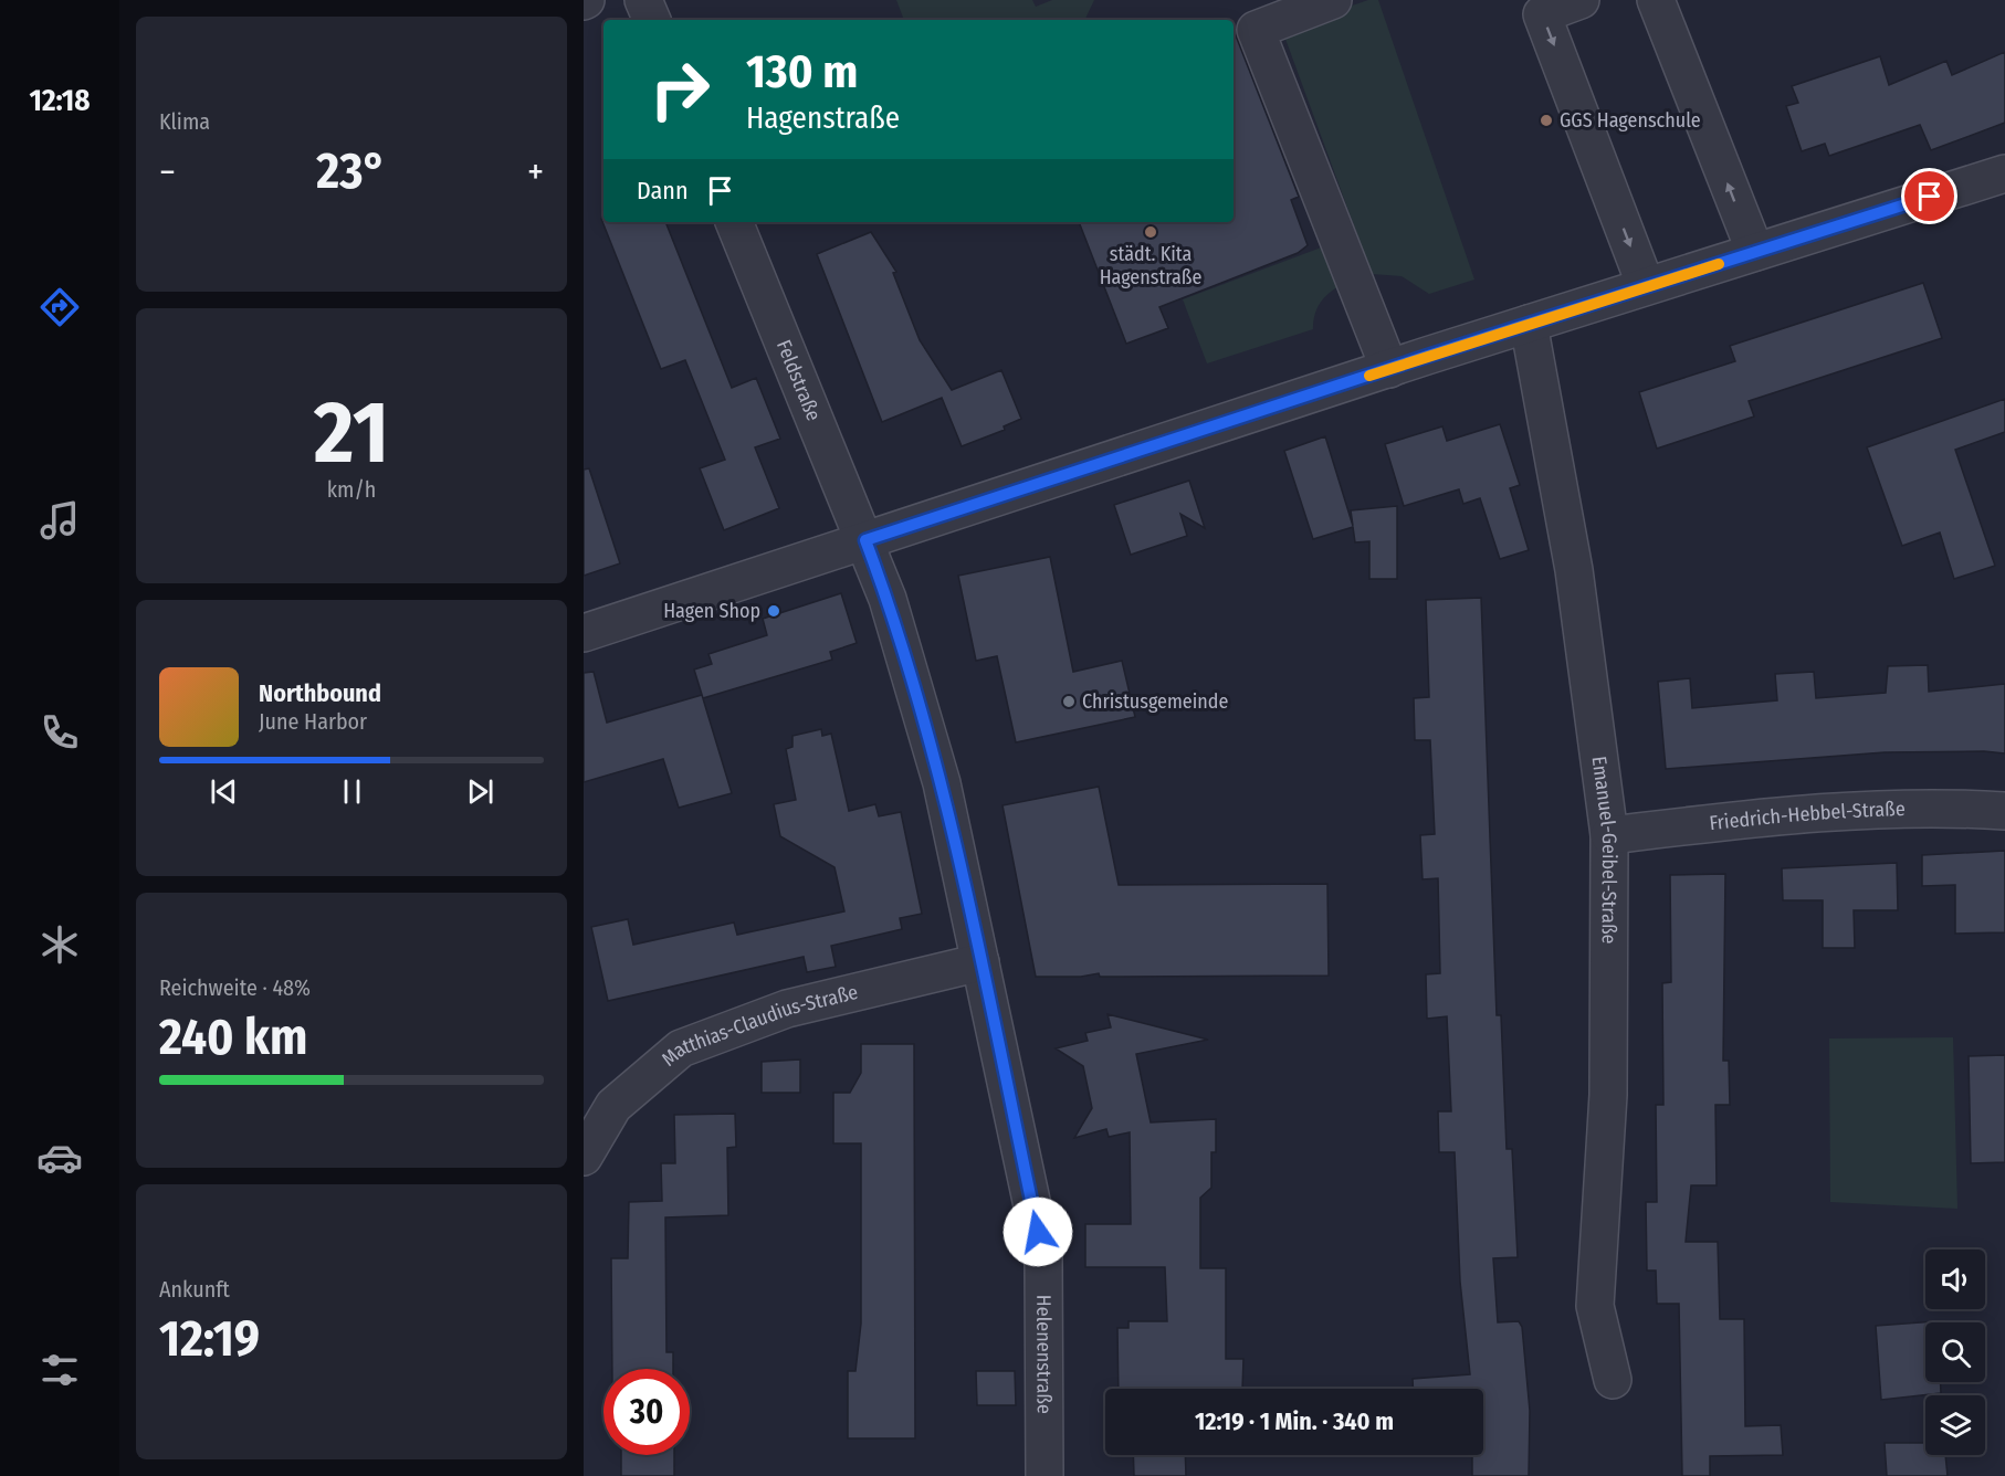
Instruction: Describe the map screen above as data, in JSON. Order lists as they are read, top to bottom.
{
  "streets": {
    "street": [
      "Feldstraße",
      "Friedrich-Hebbel-Straße",
      "Emanuel-Geibel-Straße",
      "Matthias-Claudius-Straße",
      "Helenenstraße"
    ]
  },
  "crossings": [
    ["Feldstraße", "Helenenstraße"],
    ["Friedrich-Hebbel-Straße", "Emanuel-Geibel-Straße"],
    ["Matthias-Claudius-Straße", "Helenenstraße"]
  ],
  "places": [
    "GGS Hagenschule",
    "städt. Kita Hagenstraße",
    "Hagen Shop",
    "Christusgemeinde"
  ],
  "page": {
    "tabs": "12:18",
    "tile": [
      "Klima",
      ["21", "km/h"],
      ["Reichweite · 48%", "240 km"],
      ["Ankunft", "12:19"]
    ],
    "turn": ["130 m", "Hagenstraße"],
    "heat": ["−", "23°", "+"],
    "then": "Dann",
    "song": ["Northbound", "June Harbor"],
    "limit": "30",
    "trip": "12:19 · 1 Min. · 340 m"
  }
}
